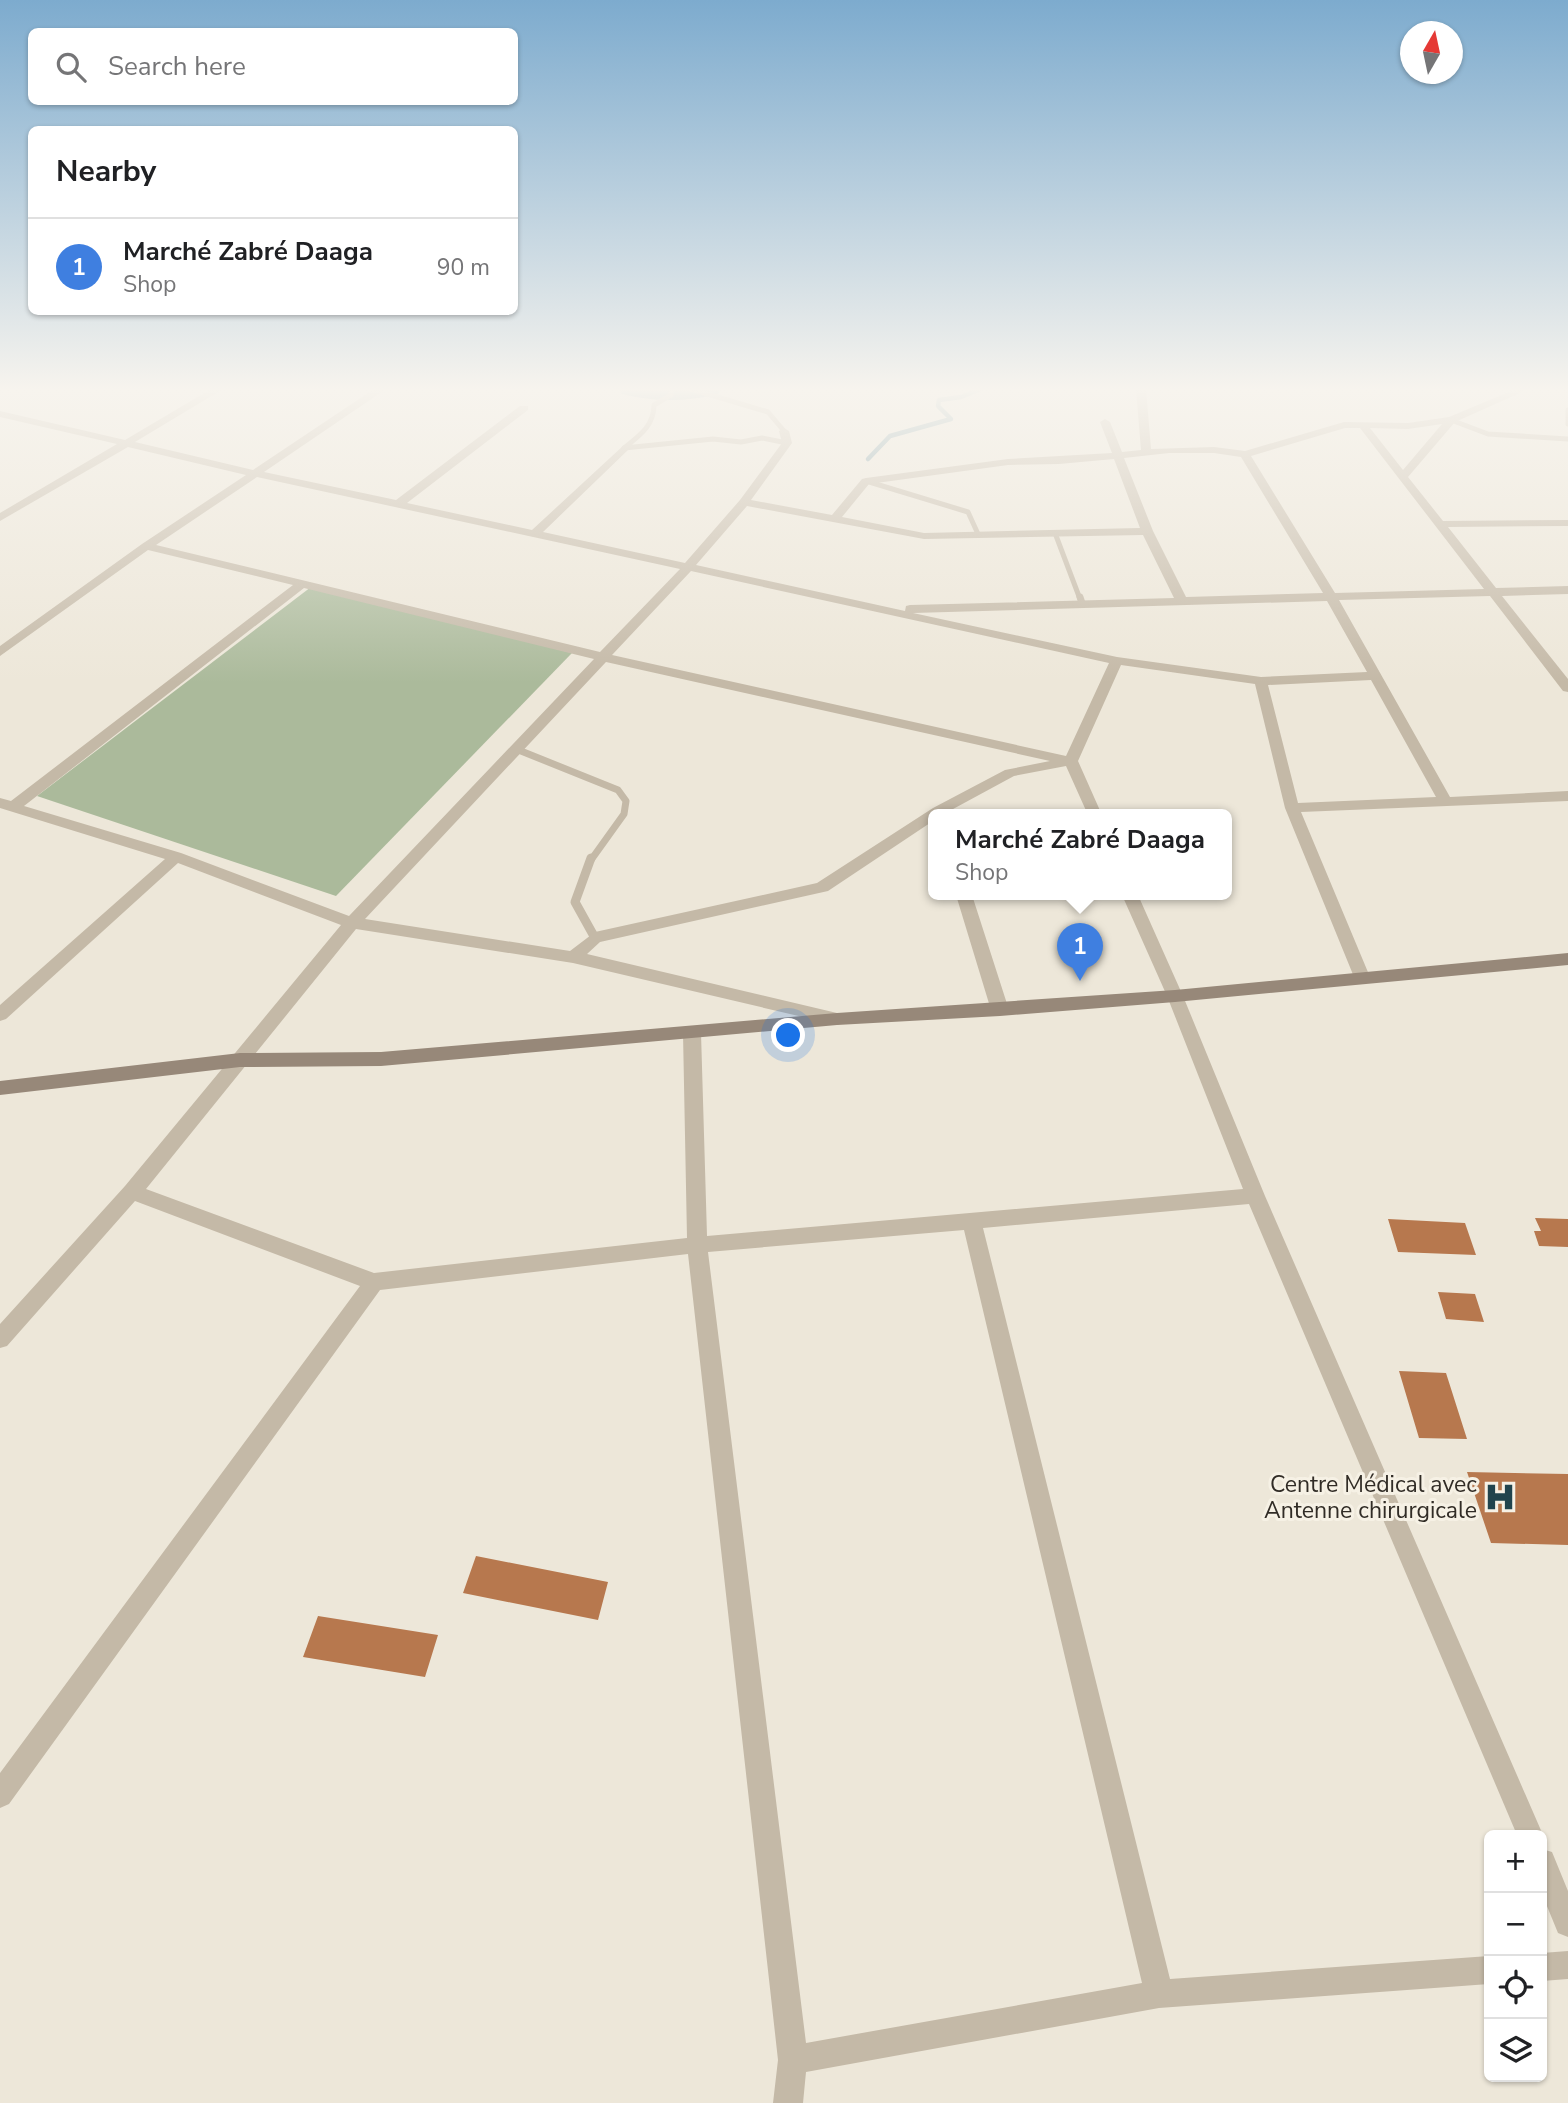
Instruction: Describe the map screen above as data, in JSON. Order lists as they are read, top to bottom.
{
  "places": {
    "hospital": ["Centre Médical avec Antenne chirurgicale"]
  },
  "north": "top",
  "page": {
    "search": "Search here",
    "heading": "Nearby",
    "list": [
      {
        "mark": "1",
        "name": "Marché Zabré Daaga",
        "note": "Shop",
        "value": "90 m"
      }
    ],
    "popup": ["Marché Zabré Daaga", "Shop"],
    "pins": "1",
    "map_buttons": ["+", "−"]
  }
}
